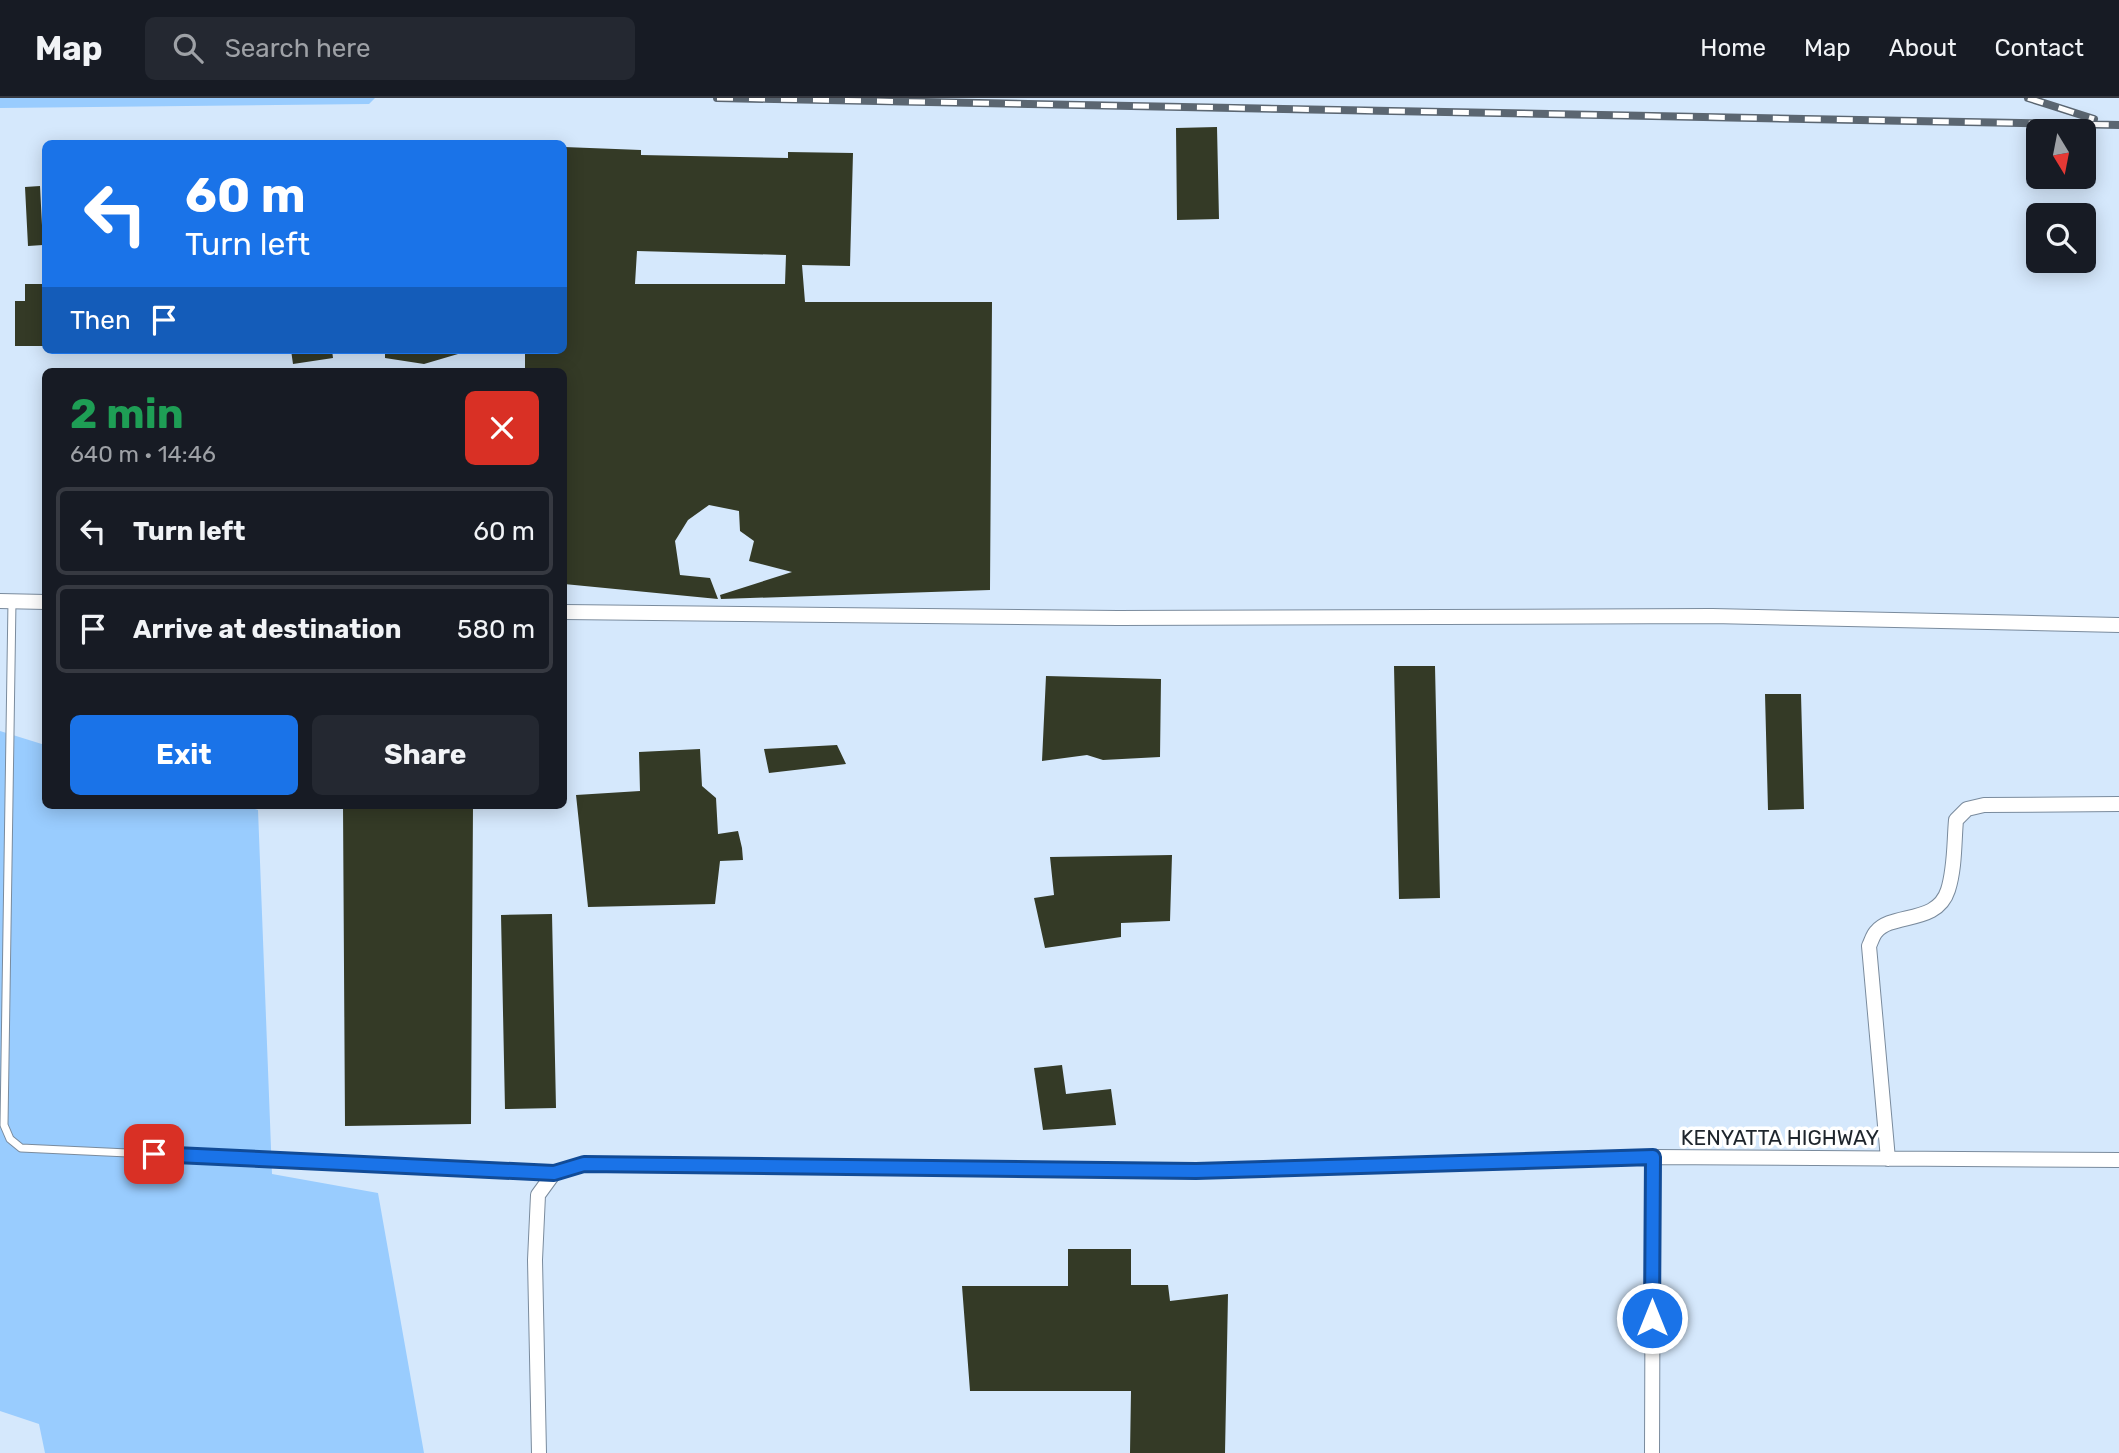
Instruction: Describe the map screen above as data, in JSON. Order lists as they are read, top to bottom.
{
  "streets": {
    "street": ["KENYATTA HIGHWAY"]
  },
  "north": "bottom",
  "page": {
    "header": "Map",
    "search": "Search here",
    "nav": [
      "Home",
      "Map",
      "About",
      "Contact"
    ],
    "turn": ["60 m", "Turn left"],
    "then": "Then",
    "heading": ["2 min", "640 m · 14:46"],
    "list": [
      {
        "name": "Turn left",
        "value": "60 m"
      },
      {
        "name": "Arrive at destination",
        "value": "580 m"
      }
    ],
    "buttons": ["Exit", "Share"]
  }
}
